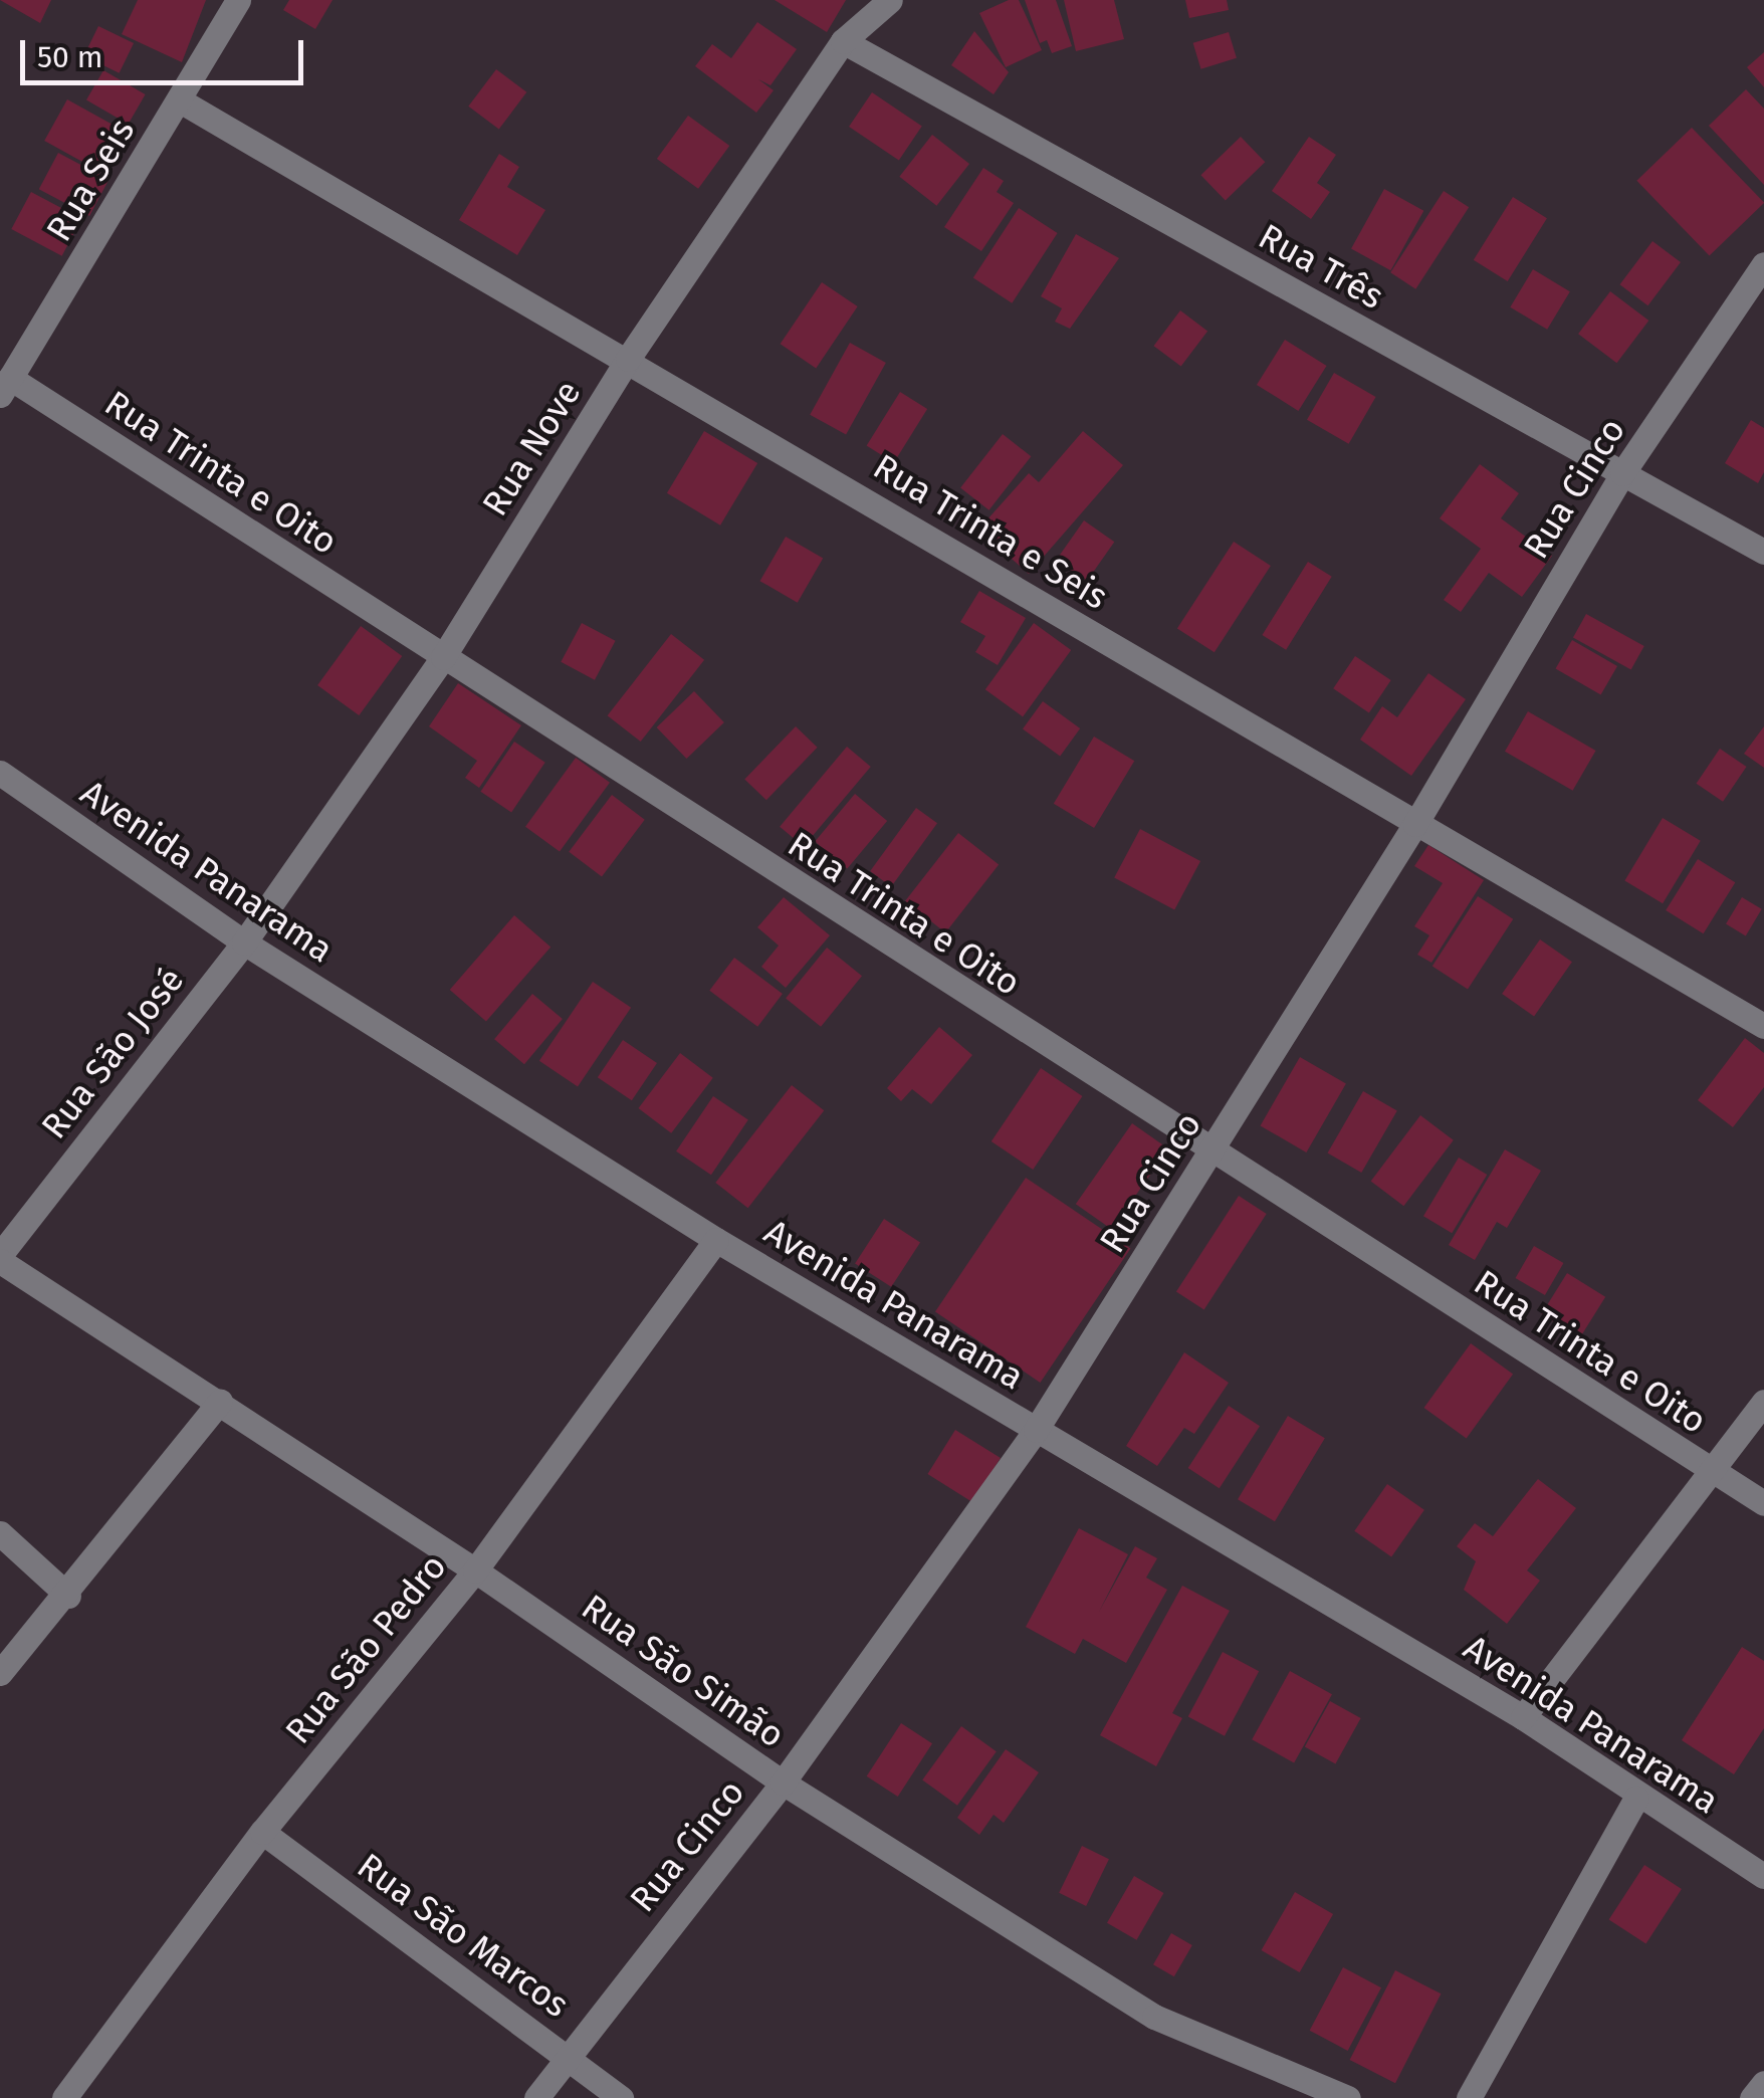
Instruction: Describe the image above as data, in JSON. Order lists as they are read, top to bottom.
{
  "streets": {
    "street": [
      "Rua Seis",
      "Rua Três",
      "Rua Nove",
      "Rua Trinta e Oito",
      "Rua Cinco",
      "Rua Trinta e Seis",
      "Avenida Panarama",
      "Rua São José",
      "Rua São Pedro",
      "Rua São Simão",
      "Rua São Marcos"
    ]
  },
  "crossings": [
    ["Rua Seis", "Rua Trinta e Oito"],
    ["Rua Seis", "Rua Trinta e Seis"],
    ["Rua Três", "Rua Nove"],
    ["Rua Três", "Rua Cinco"],
    ["Rua Nove", "Rua Trinta e Oito"],
    ["Rua Nove", "Rua Trinta e Seis"],
    ["Rua Nove", "Avenida Panarama"],
    ["Rua Nove", "Rua São José"],
    ["Rua Trinta e Oito", "Rua Cinco"],
    ["Rua Cinco", "Rua Trinta e Seis"],
    ["Rua Cinco", "Avenida Panarama"],
    ["Rua Cinco", "Rua São Simão"],
    ["Rua Cinco", "Rua São Marcos"],
    ["Avenida Panarama", "Rua São José"],
    ["Avenida Panarama", "Rua São Pedro"],
    ["Rua São José", "Rua São Simão"],
    ["Rua São Pedro", "Rua São Simão"],
    ["Rua São Pedro", "Rua São Marcos"]
  ],
  "scale_bar": "50 m"
}
